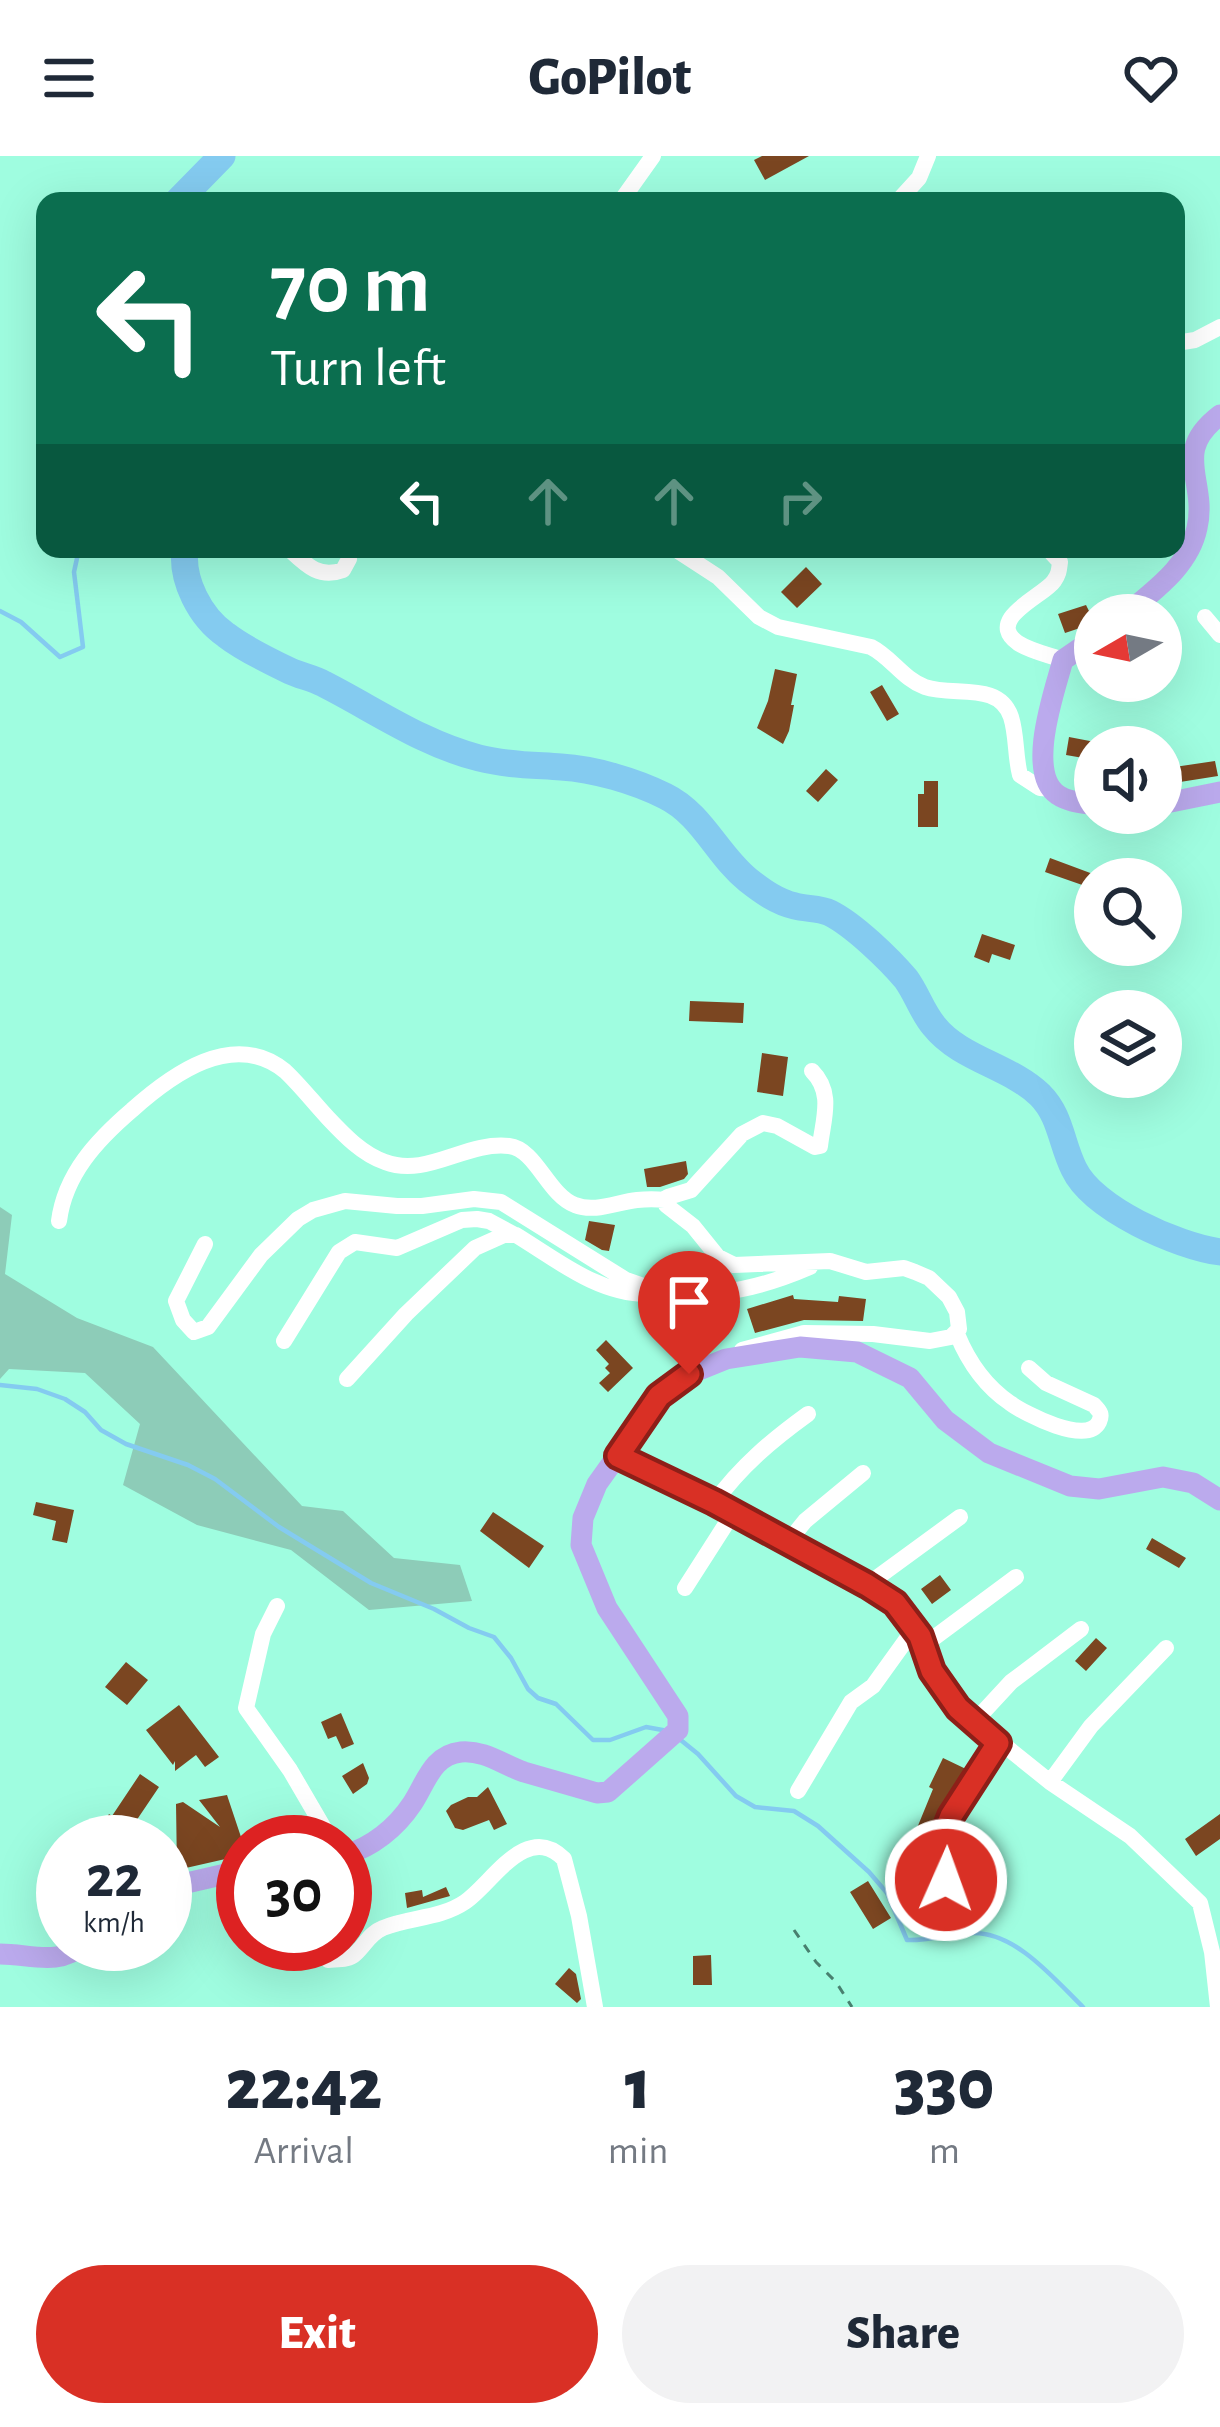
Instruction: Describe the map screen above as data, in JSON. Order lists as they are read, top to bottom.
{
  "north": "left",
  "page": {
    "header": "GoPilot",
    "turn": ["70 m", "Turn left"],
    "speed": "22 km/h",
    "limit": "30",
    "eta": [
      "22:42",
      "Arrival",
      "1",
      "min",
      "330",
      "m"
    ],
    "buttons": ["Exit", "Share"]
  }
}
